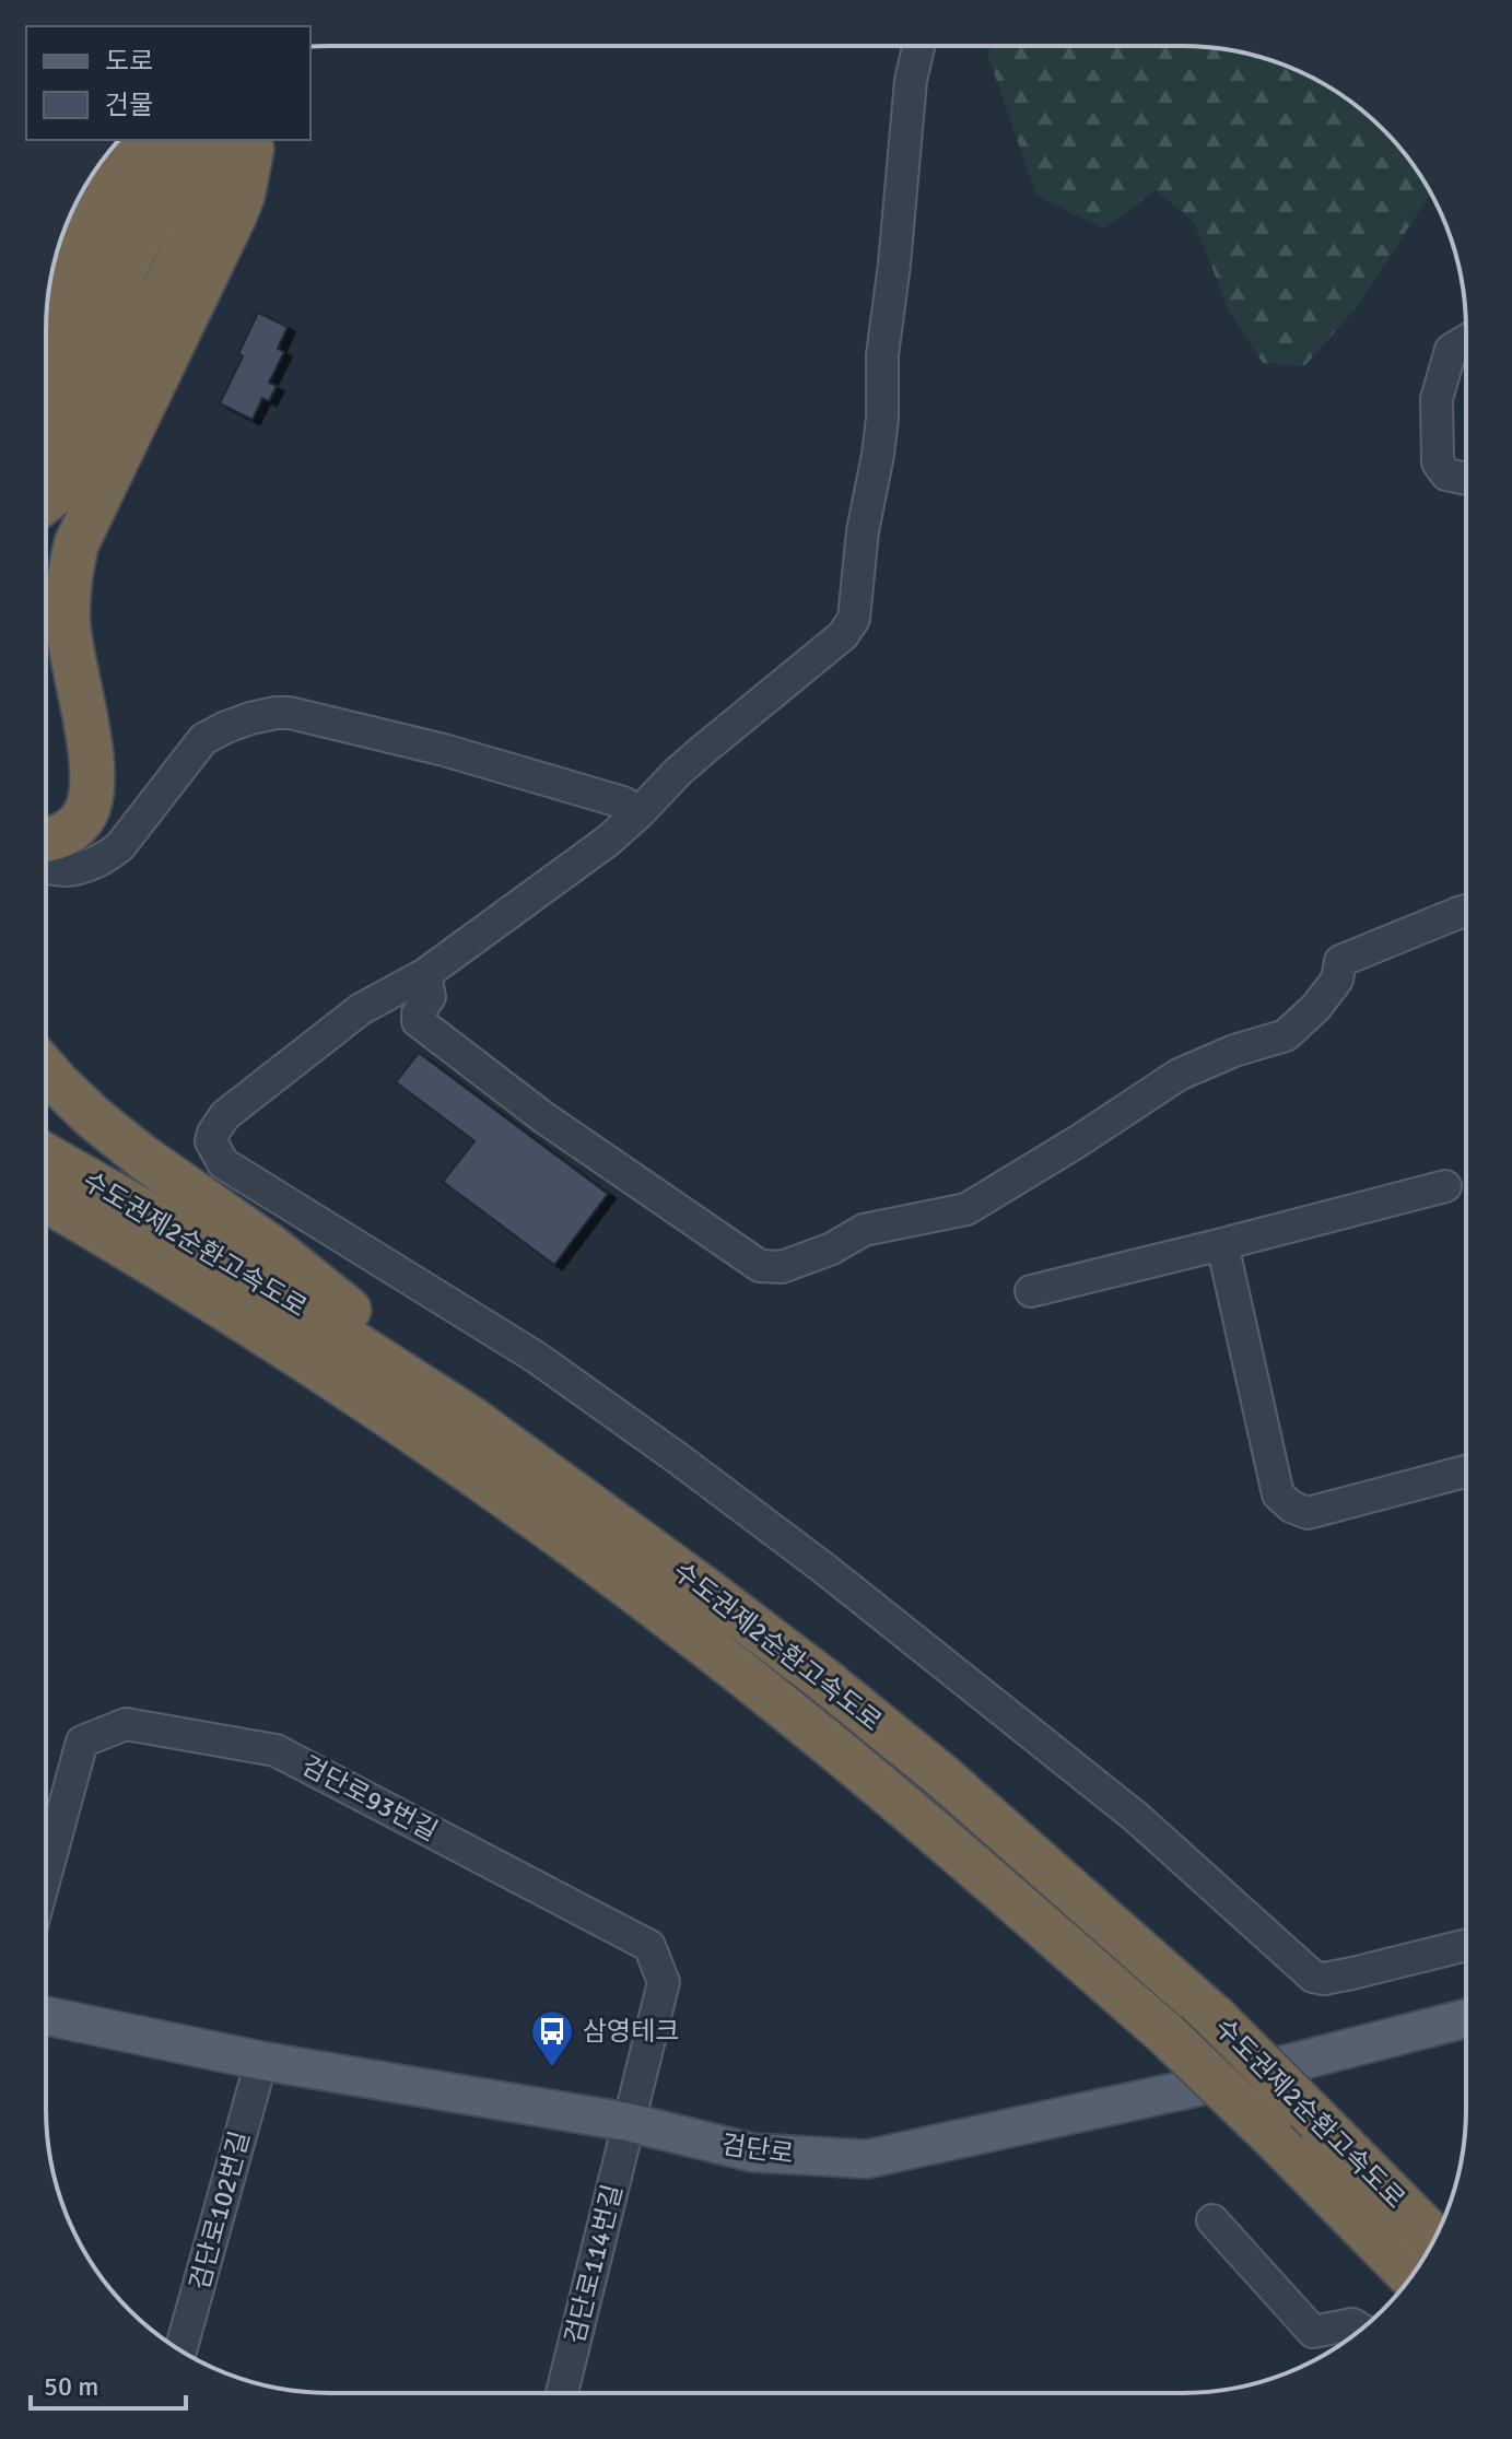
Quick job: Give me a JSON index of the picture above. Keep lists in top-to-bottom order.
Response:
{
  "streets": {
    "highway": ["수도권제2순환고속도로"],
    "main road": ["검단로"],
    "lane": ["검단로93번길", "검단로102번길", "검단로114번길"]
  },
  "crossings": [
    ["검단로93번길", "검단로"],
    ["검단로93번길", "검단로114번길"],
    ["검단로", "검단로102번길"],
    ["검단로", "검단로114번길"]
  ],
  "places": {
    "bus stop": ["삼영테크"]
  },
  "legend": ["도로", "건물"],
  "scale_bar": "50 m"
}
